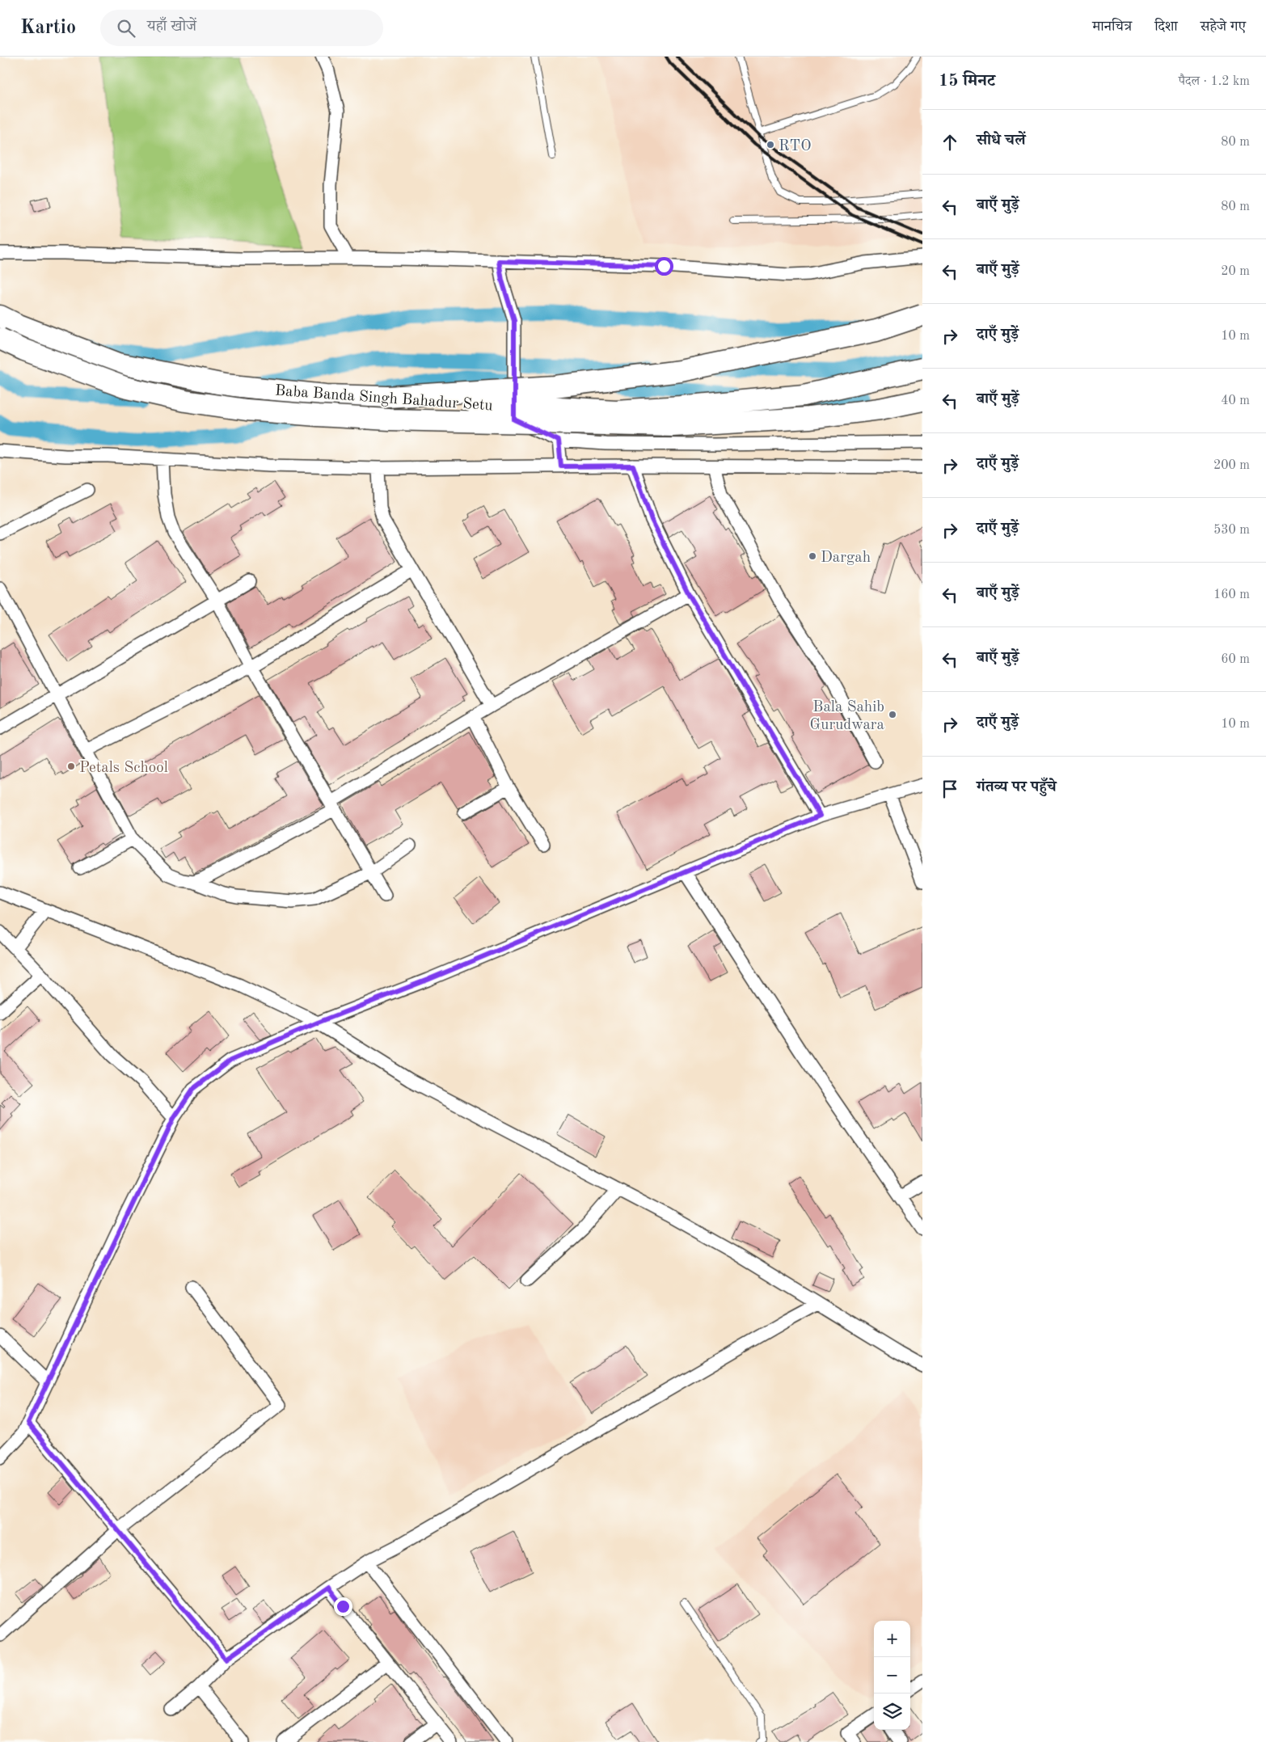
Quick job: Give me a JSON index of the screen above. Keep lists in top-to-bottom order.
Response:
{
  "streets": {
    "highway": ["Baba Banda Singh Bahadur Setu"]
  },
  "places": [
    "RTO",
    "Dargah",
    "Bala Sahib Gurudwara",
    "Petals School"
  ],
  "page": {
    "header": "Kartio",
    "search": "यहाँ खोजें",
    "nav": ["मानचित्र", "दिशा", "सहेजे गए"],
    "heading": ["15 मिनट", "पैदल · 1.2 km"],
    "list": [
      ["सीधे चलें", "80 m"],
      ["बाएँ मुड़ें", "80 m"],
      ["बाएँ मुड़ें", "20 m"],
      ["दाएँ मुड़ें", "10 m"],
      ["बाएँ मुड़ें", "40 m"],
      ["दाएँ मुड़ें", "200 m"],
      ["दाएँ मुड़ें", "530 m"],
      ["बाएँ मुड़ें", "160 m"],
      ["बाएँ मुड़ें", "60 m"],
      ["दाएँ मुड़ें", "10 m"],
      "गंतव्य पर पहुँचे"
    ],
    "map_buttons": ["+", "−"]
  }
}
